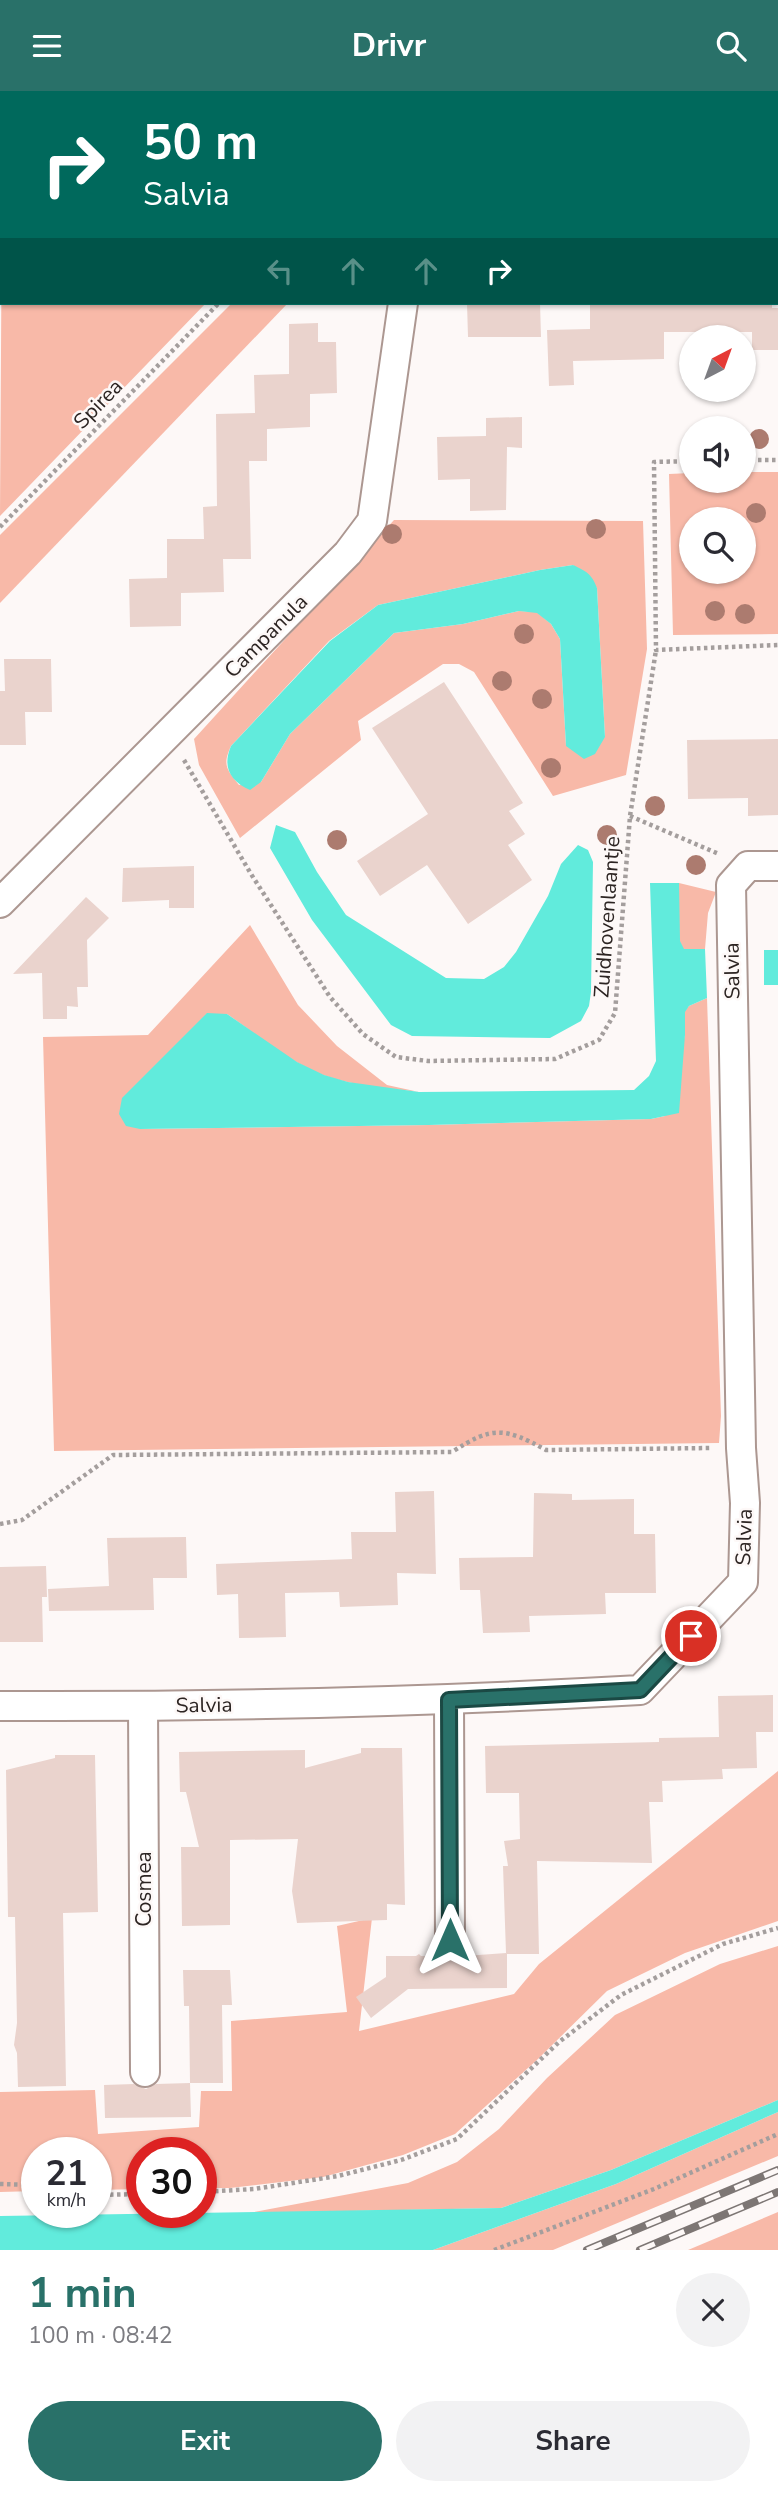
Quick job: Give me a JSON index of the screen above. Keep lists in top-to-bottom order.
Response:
{
  "streets": {
    "street": ["Campanula", "Salvia", "Cosmea"],
    "path": ["Spirea", "Zuidhovenlaantje"]
  },
  "crossings": [
    ["Campanula", "Zuidhovenlaantje"],
    ["Salvia", "Cosmea"]
  ],
  "north": "top right",
  "page": {
    "header": "Drivr",
    "turn": ["50 m", "Salvia"],
    "speed": "21 km/h",
    "limit": "30",
    "heading": ["1 min", "100 m · 08:42"],
    "buttons": ["Exit", "Share"]
  }
}
